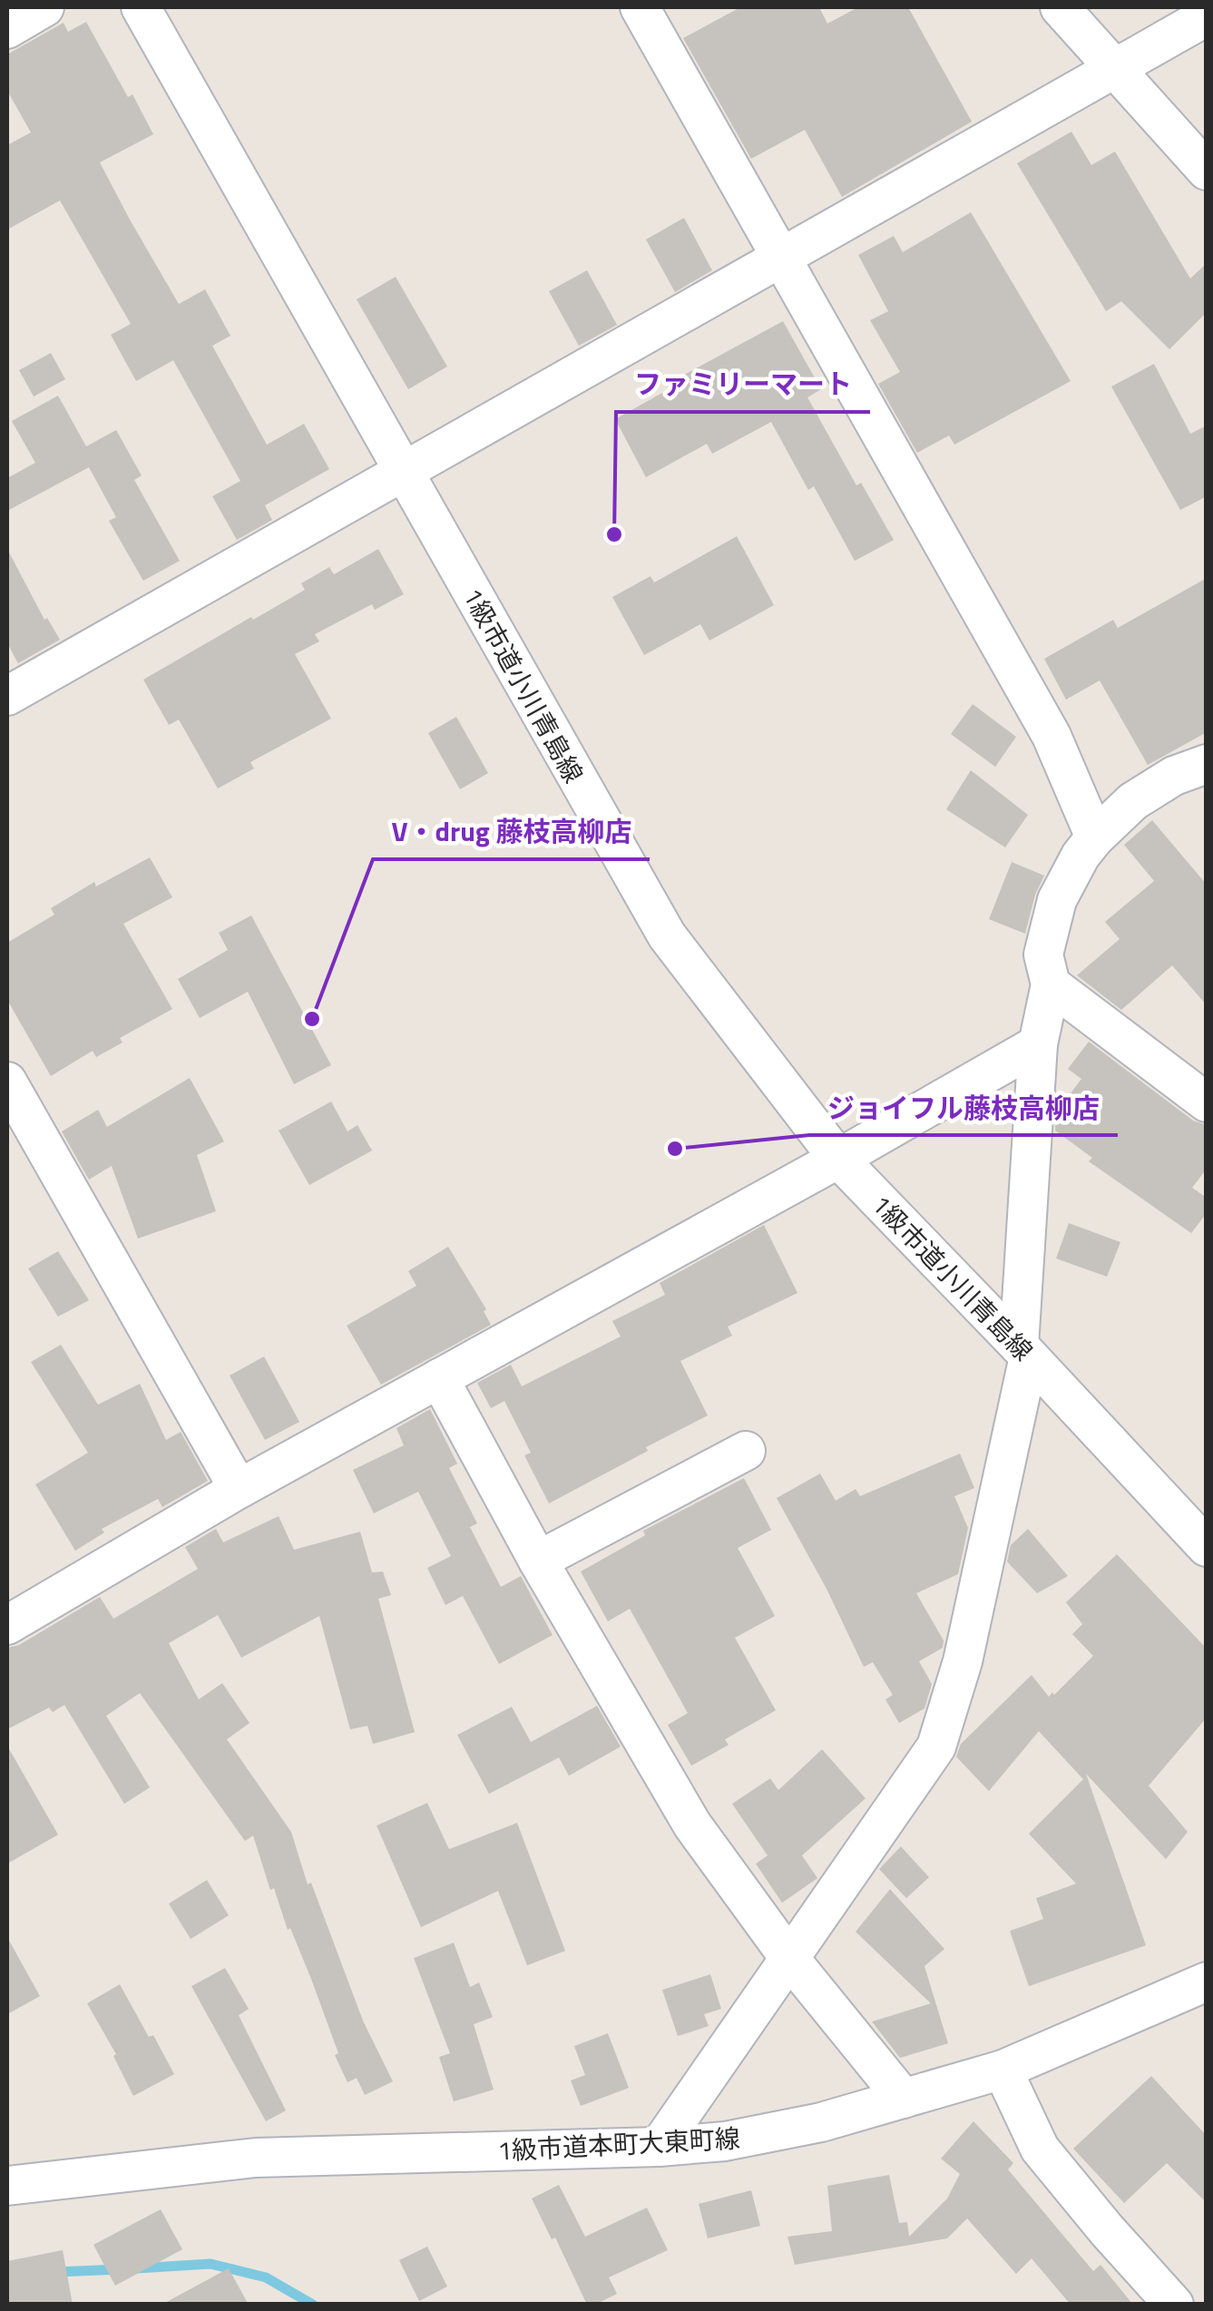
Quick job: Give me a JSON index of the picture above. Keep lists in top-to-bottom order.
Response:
{
  "streets": {
    "street": ["1級市道小川青島線", "1級市道本町大東町線"]
  },
  "places": ["ファミリーマート", "V・drug 藤枝高柳店", "ジョイフル藤枝高柳店"]
}
